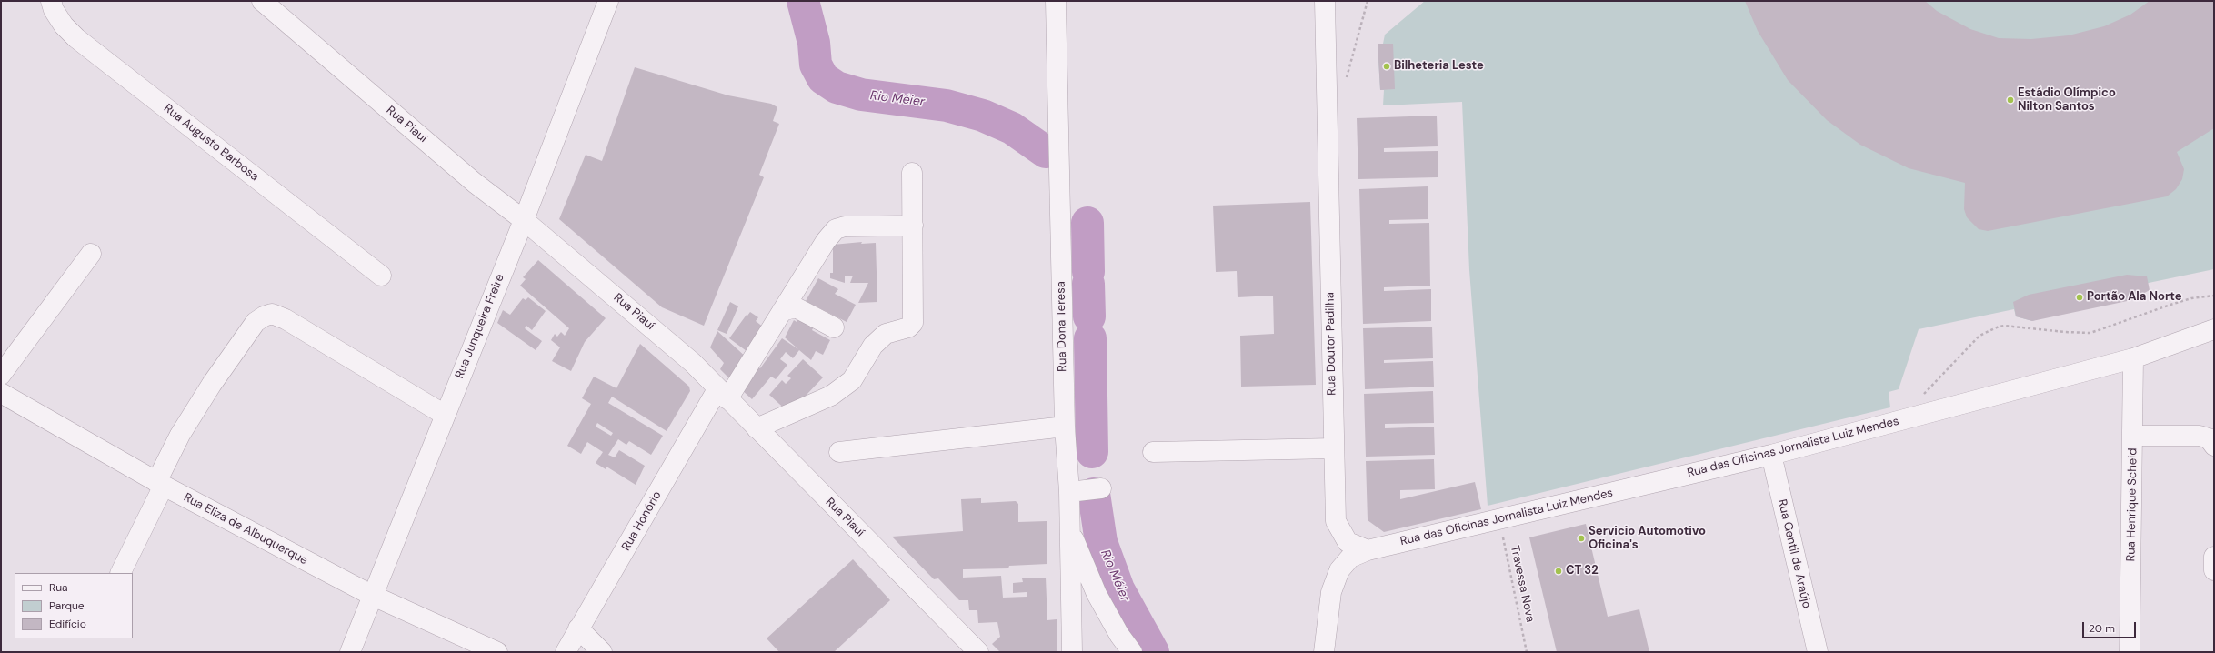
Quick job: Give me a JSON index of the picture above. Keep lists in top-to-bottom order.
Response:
{
  "streets": {
    "street": [
      "Rua Piauí",
      "Rua Augusto Barbosa",
      "Rua Junqueira Freire",
      "Rua Dona Teresa",
      "Rua Doutor Padilha",
      "Rua das Oficinas Jornalista Luiz Mendes",
      "Rua Henrique Scheid",
      "Rua Honório",
      "Rua Eliza de Albuquerque",
      "Rua Gentil de Araújo"
    ],
    "path": ["Travessa Nova"]
  },
  "crossings": [
    ["Rua Piauí", "Rua Junqueira Freire"],
    ["Rua Piauí", "Rua Honório"],
    ["Rua Junqueira Freire", "Rua Eliza de Albuquerque"],
    ["Rua Doutor Padilha", "Rua das Oficinas Jornalista Luiz Mendes"],
    ["Rua das Oficinas Jornalista Luiz Mendes", "Rua Henrique Scheid"],
    ["Rua das Oficinas Jornalista Luiz Mendes", "Rua Gentil de Araújo"],
    ["Rua das Oficinas Jornalista Luiz Mendes", "Travessa Nova"]
  ],
  "water": ["Rio Méier"],
  "places": [
    "Bilheteria Leste",
    "Estádio Olímpico Nilton Santos",
    "Portão Ala Norte",
    "Servicio Automotivo Oficina's",
    "CT 32"
  ],
  "legend": ["Rua", "Parque", "Edifício"],
  "scale_bar": "20 m"
}
